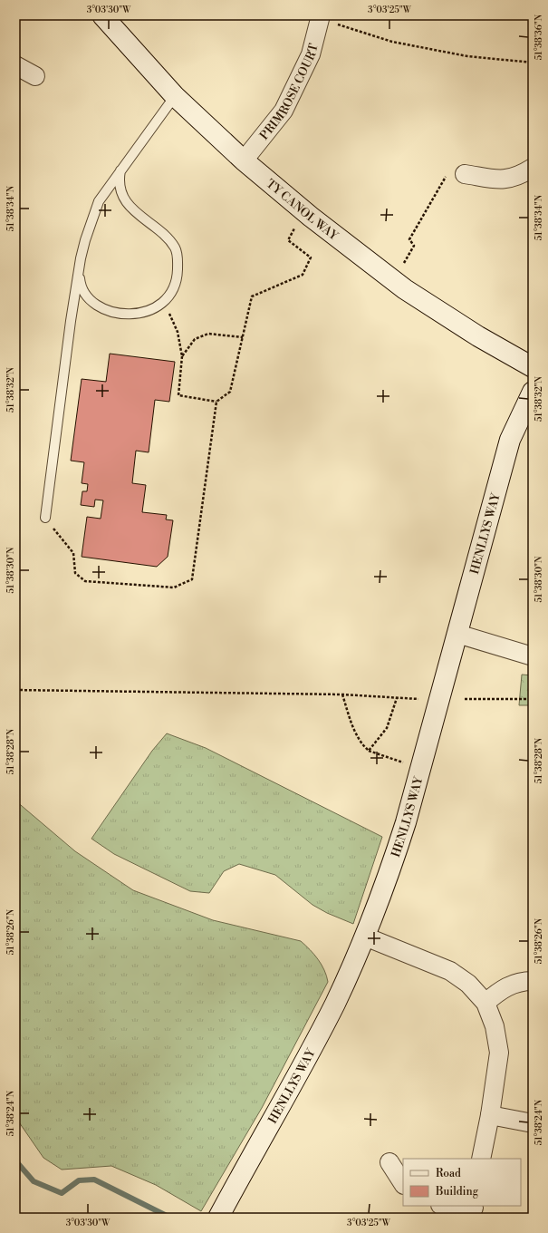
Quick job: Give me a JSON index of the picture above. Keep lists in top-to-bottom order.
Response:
{
  "streets": {
    "street": ["PRIMROSE COURT", "TY CANOL WAY", "HENLLYS WAY"]
  },
  "crossings": [
    ["PRIMROSE COURT", "TY CANOL WAY"]
  ],
  "legend": ["Road", "Building"],
  "coordinates": [
    "3°03'30\"W",
    "3°03'25\"W",
    "51°38'36\"N",
    "51°38'34\"N",
    "51°38'32\"N",
    "51°38'30\"N",
    "51°38'28\"N",
    "51°38'26\"N",
    "51°38'24\"N"
  ]
}
